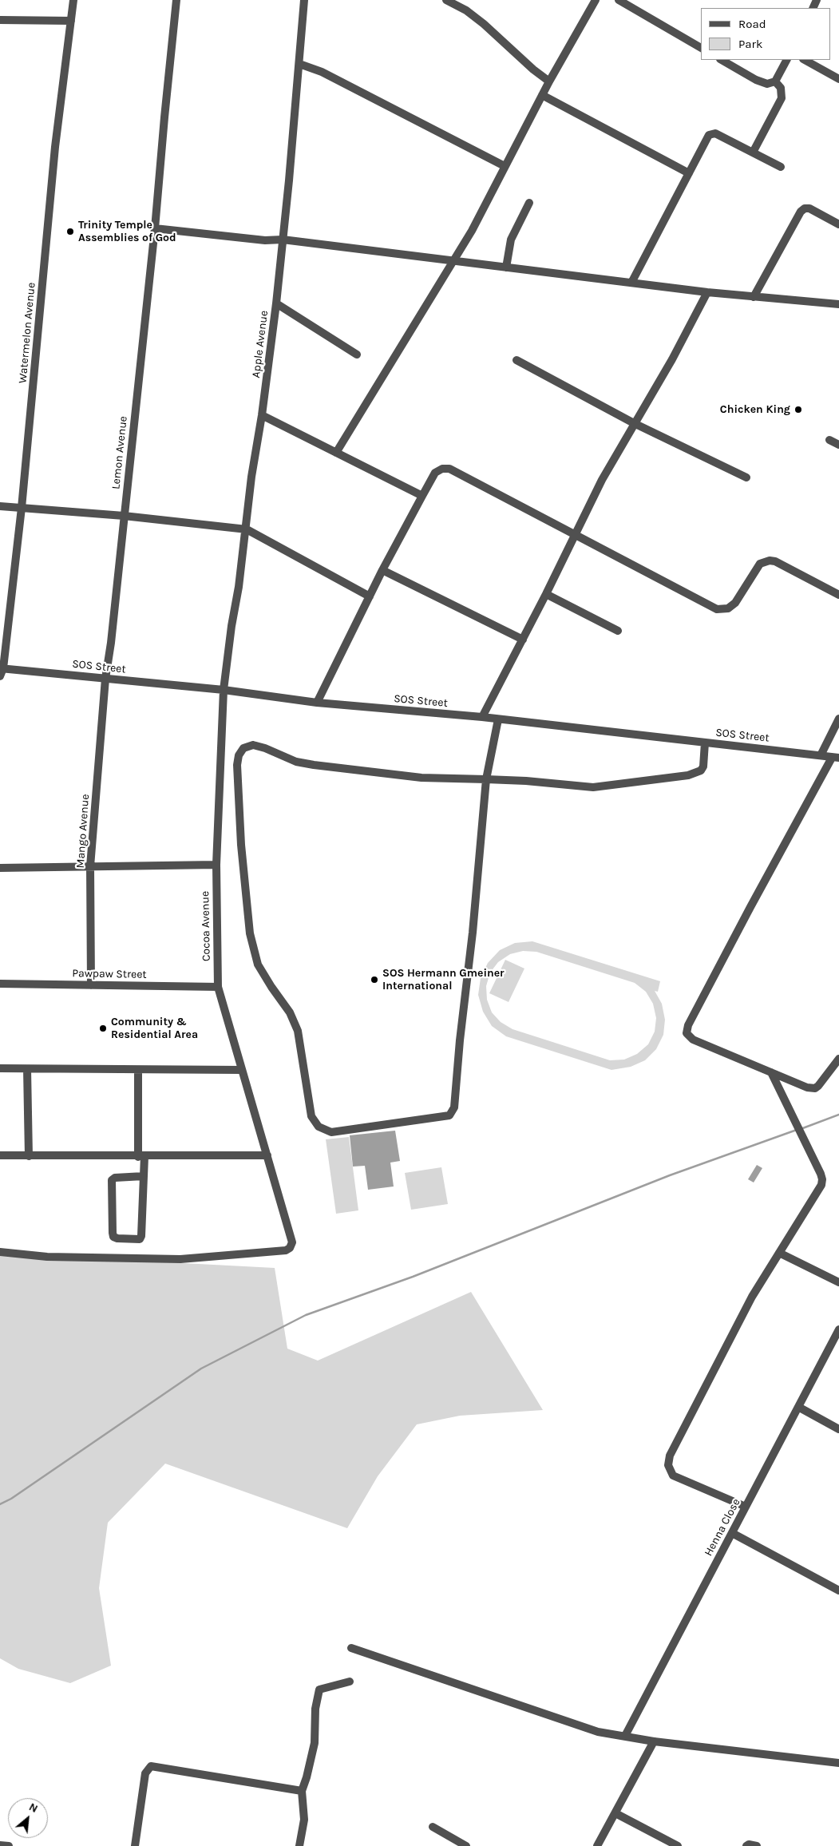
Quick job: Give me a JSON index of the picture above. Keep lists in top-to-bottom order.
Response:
{
  "streets": {
    "street": [
      "Watermelon Avenue",
      "Apple Avenue",
      "Lemon Avenue",
      "SOS Street",
      "Mango Avenue",
      "Cocoa Avenue",
      "Pawpaw Street",
      "Henna Close"
    ]
  },
  "crossings": [
    ["Watermelon Avenue", "SOS Street"],
    ["Apple Avenue", "SOS Street"],
    ["Apple Avenue", "Cocoa Avenue"],
    ["Lemon Avenue", "SOS Street"],
    ["Lemon Avenue", "Mango Avenue"],
    ["SOS Street", "Mango Avenue"],
    ["SOS Street", "Cocoa Avenue"],
    ["Mango Avenue", "Pawpaw Street"],
    ["Cocoa Avenue", "Pawpaw Street"]
  ],
  "places": [
    "Trinity Temple Assemblies of God",
    "Chicken King",
    "SOS Hermann Gmeiner International",
    "Community & Residential Area"
  ],
  "legend": ["Road", "Park"],
  "north": "top right"
}
